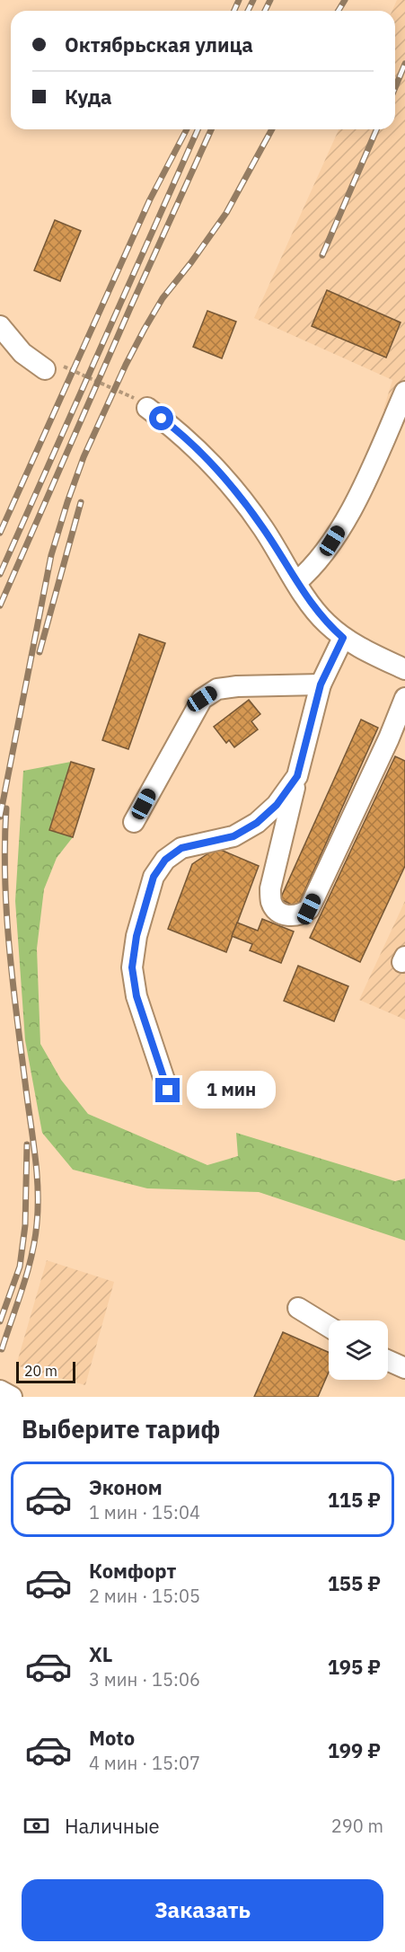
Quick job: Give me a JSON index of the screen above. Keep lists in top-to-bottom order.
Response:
{
  "scale_bar": "20 m",
  "page": {
    "banner": ["Октябрьская улица", "Куда"],
    "bubble": "1 мин",
    "scale": "20 m",
    "heading": "Выберите тариф",
    "list": [
      {
        "name": "Эконом",
        "note": "1 мин · 15:04",
        "value": "115 ₽"
      },
      {
        "name": "Комфорт",
        "note": "2 мин · 15:05",
        "value": "155 ₽"
      },
      {
        "name": "XL",
        "note": "3 мин · 15:06",
        "value": "195 ₽"
      },
      {
        "name": "Moto",
        "note": "4 мин · 15:07",
        "value": "199 ₽"
      }
    ],
    "pay": ["Наличные", "290 m"],
    "buttons": "Заказать"
  }
}
